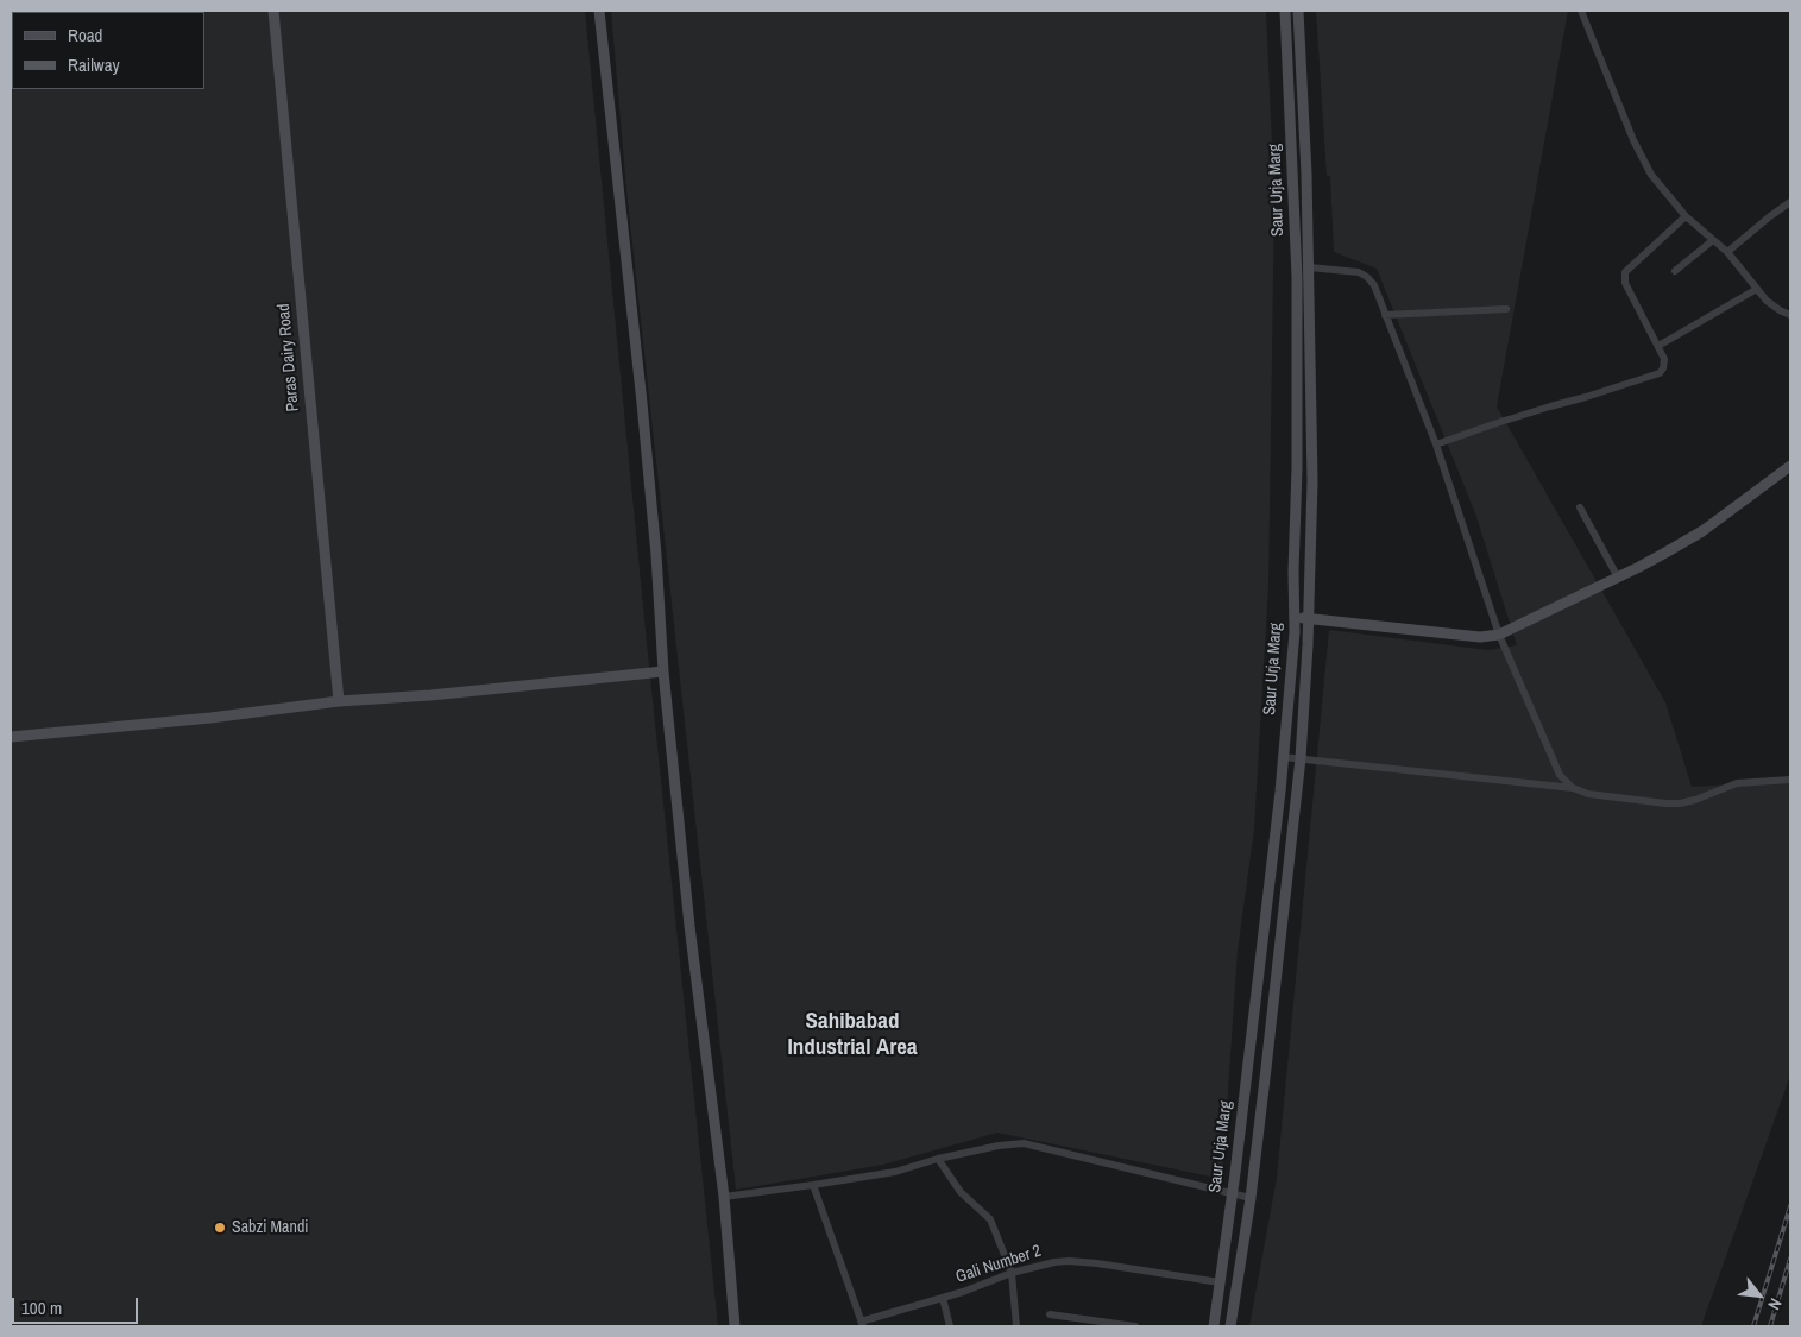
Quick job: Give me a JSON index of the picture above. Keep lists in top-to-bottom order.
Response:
{
  "streets": {
    "street": ["Saur Urja Marg", "Paras Dairy Road", "Gali Number 2"]
  },
  "crossings": [
    ["Saur Urja Marg", "Gali Number 2"]
  ],
  "districts": ["Sahibabad Industrial Area"],
  "places": ["Sabzi Mandi"],
  "legend": ["Road", "Railway"],
  "scale_bar": "100 m",
  "north": "bottom right"
}
